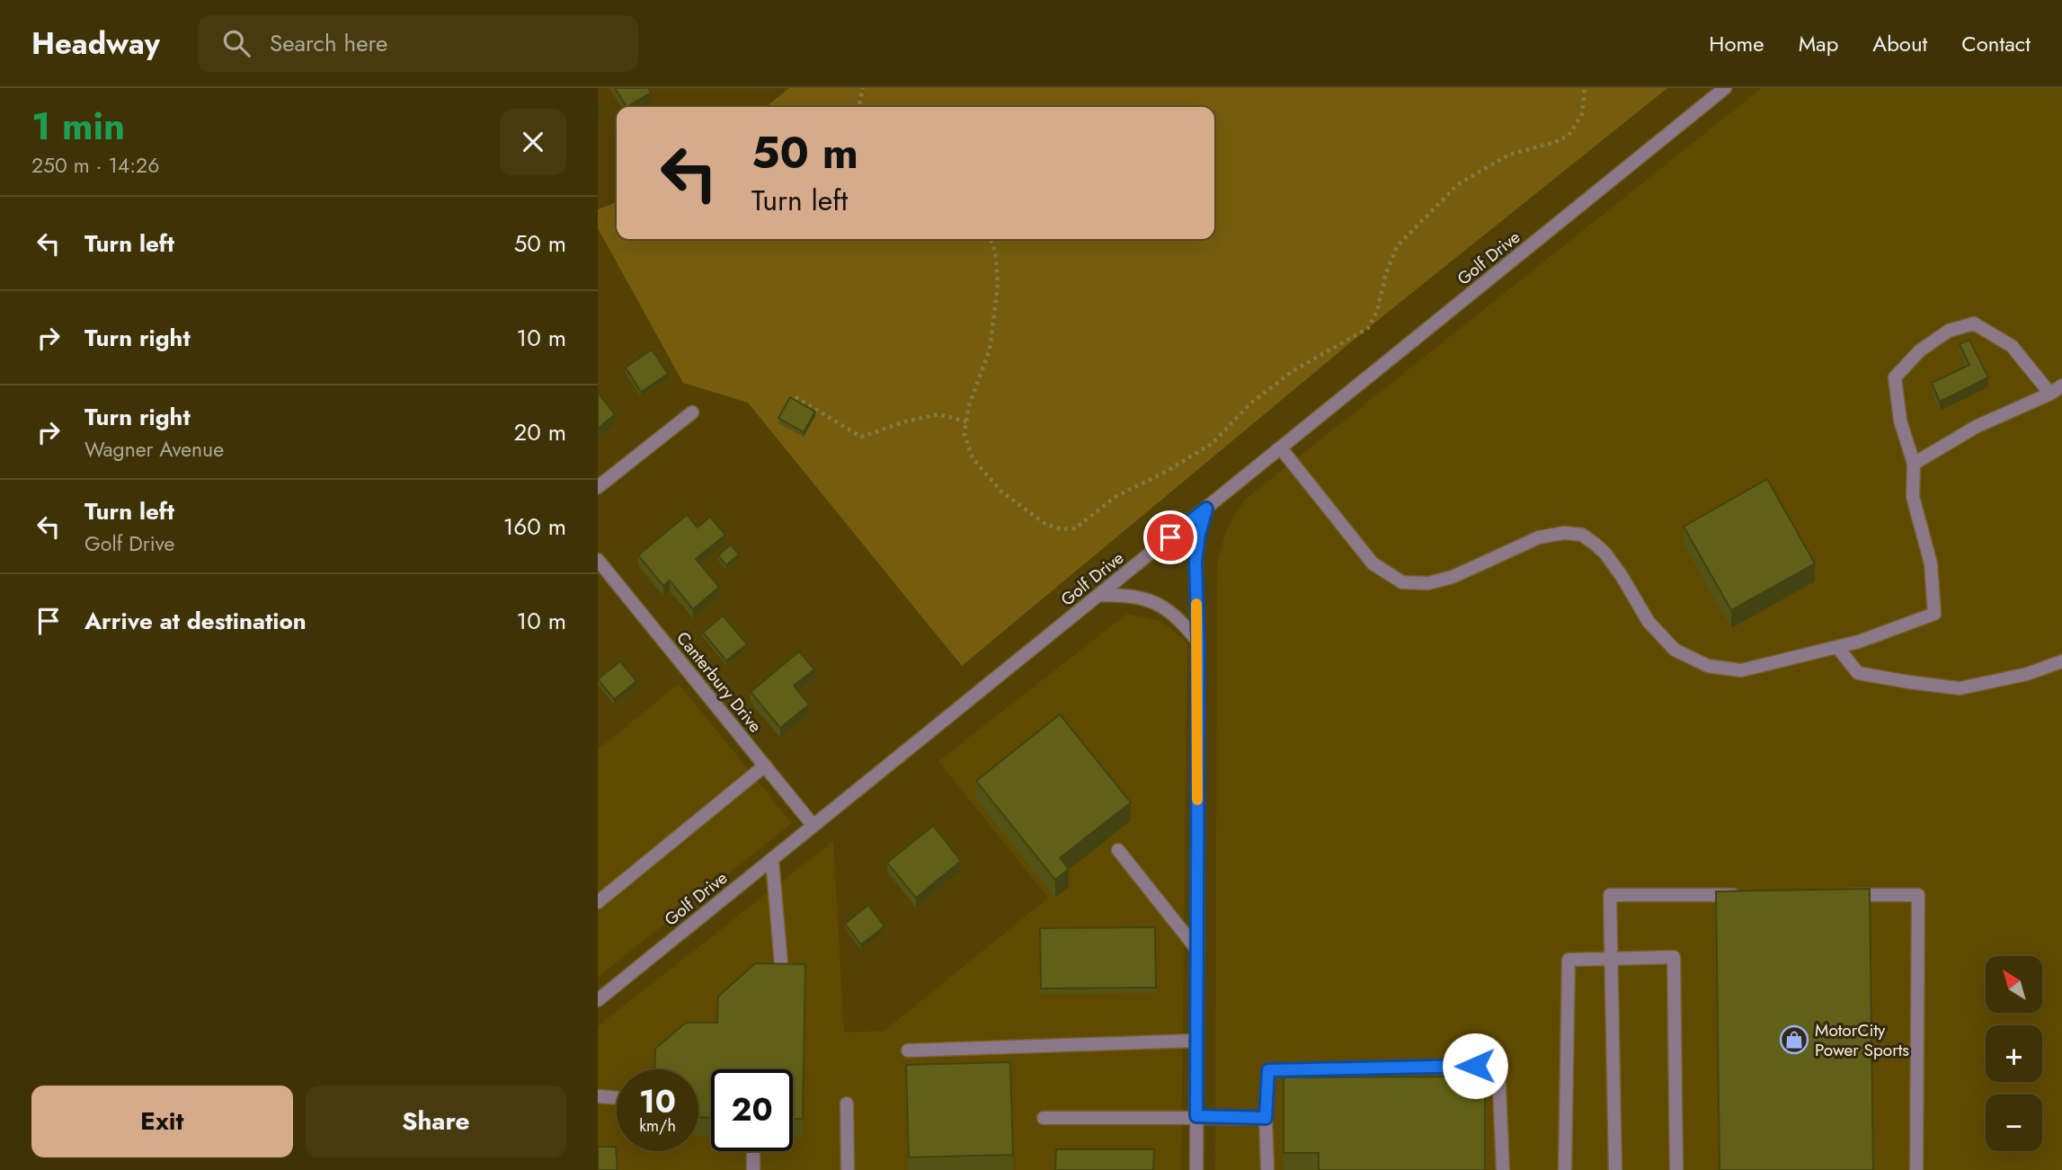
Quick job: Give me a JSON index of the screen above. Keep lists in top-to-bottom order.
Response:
{
  "streets": {
    "street": ["Golf Drive", "Canterbury Drive"]
  },
  "crossings": [
    ["Golf Drive", "Canterbury Drive"]
  ],
  "places": {
    "shop": ["MotorCity Power Sports"]
  },
  "north": "top left",
  "page": {
    "header": "Headway",
    "search": "Search here",
    "nav": [
      "Home",
      "Map",
      "About",
      "Contact"
    ],
    "heading": ["1 min", "250 m · 14:26"],
    "turn": ["50 m", "Turn left"],
    "list": [
      {
        "name": "Turn left",
        "value": "50 m"
      },
      {
        "name": "Turn right",
        "value": "10 m"
      },
      {
        "name": "Turn right",
        "note": "Wagner Avenue",
        "value": "20 m"
      },
      {
        "name": "Turn left",
        "note": "Golf Drive",
        "value": "160 m"
      },
      {
        "name": "Arrive at destination",
        "value": "10 m"
      }
    ],
    "map_buttons": ["+", "−"],
    "speed": "10 km/h",
    "limit": "20",
    "buttons": ["Exit", "Share"]
  }
}
